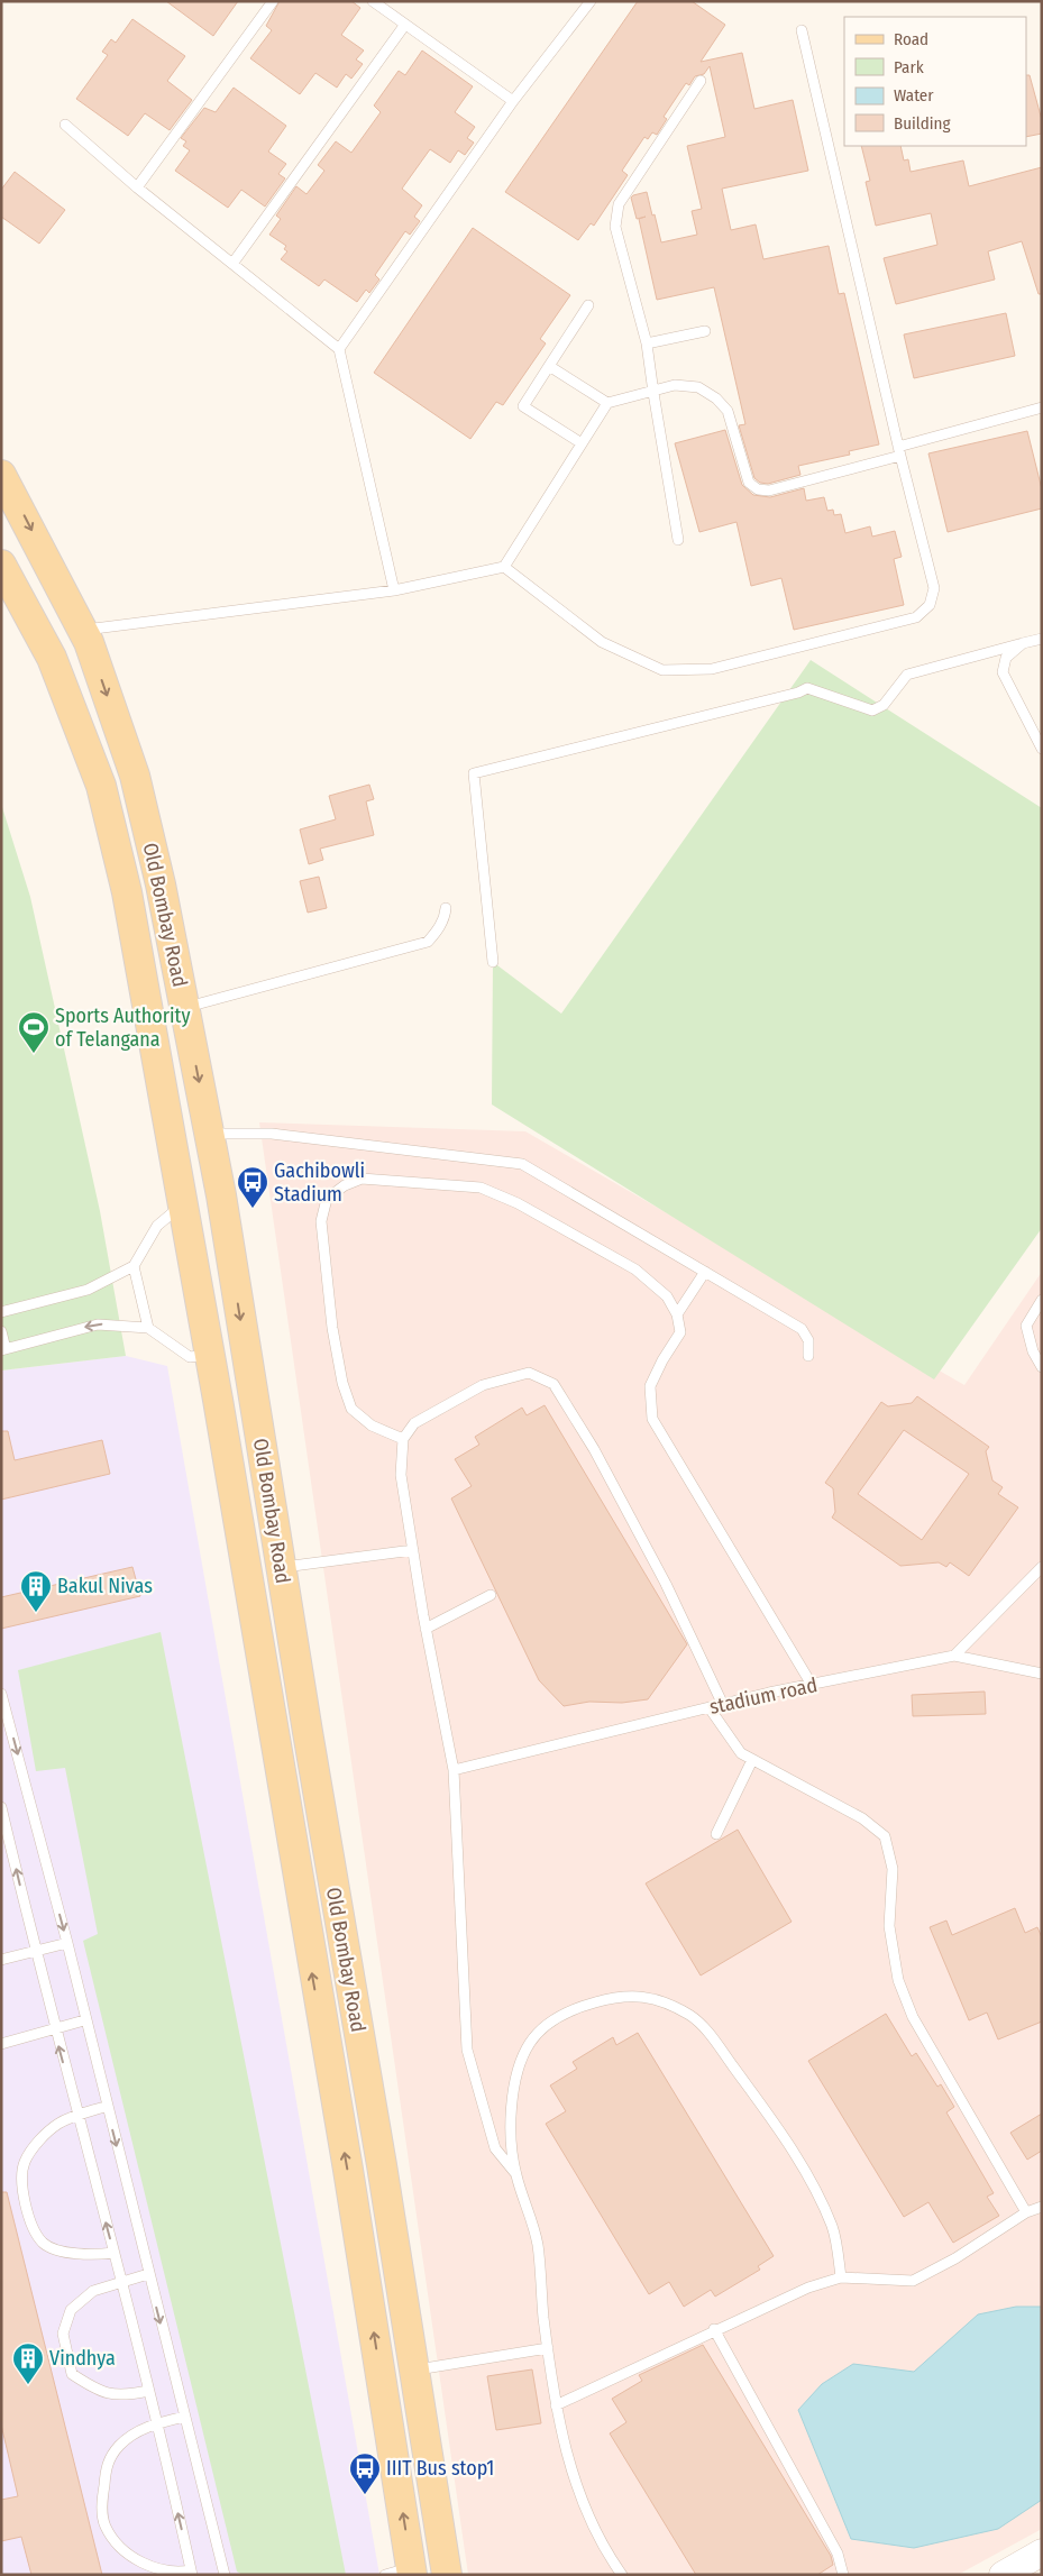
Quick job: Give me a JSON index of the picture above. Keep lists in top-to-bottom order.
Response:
{
  "streets": {
    "main road": ["Old Bombay Road"],
    "lane": ["stadium road"]
  },
  "places": {
    "sports": ["Sports Authority of Telangana"],
    "bus stop": ["Gachibowli Stadium", "IIIT Bus stop1"],
    "building": ["Bakul Nivas", "Vindhya"]
  },
  "legend": [
    "Road",
    "Park",
    "Water",
    "Building"
  ]
}
